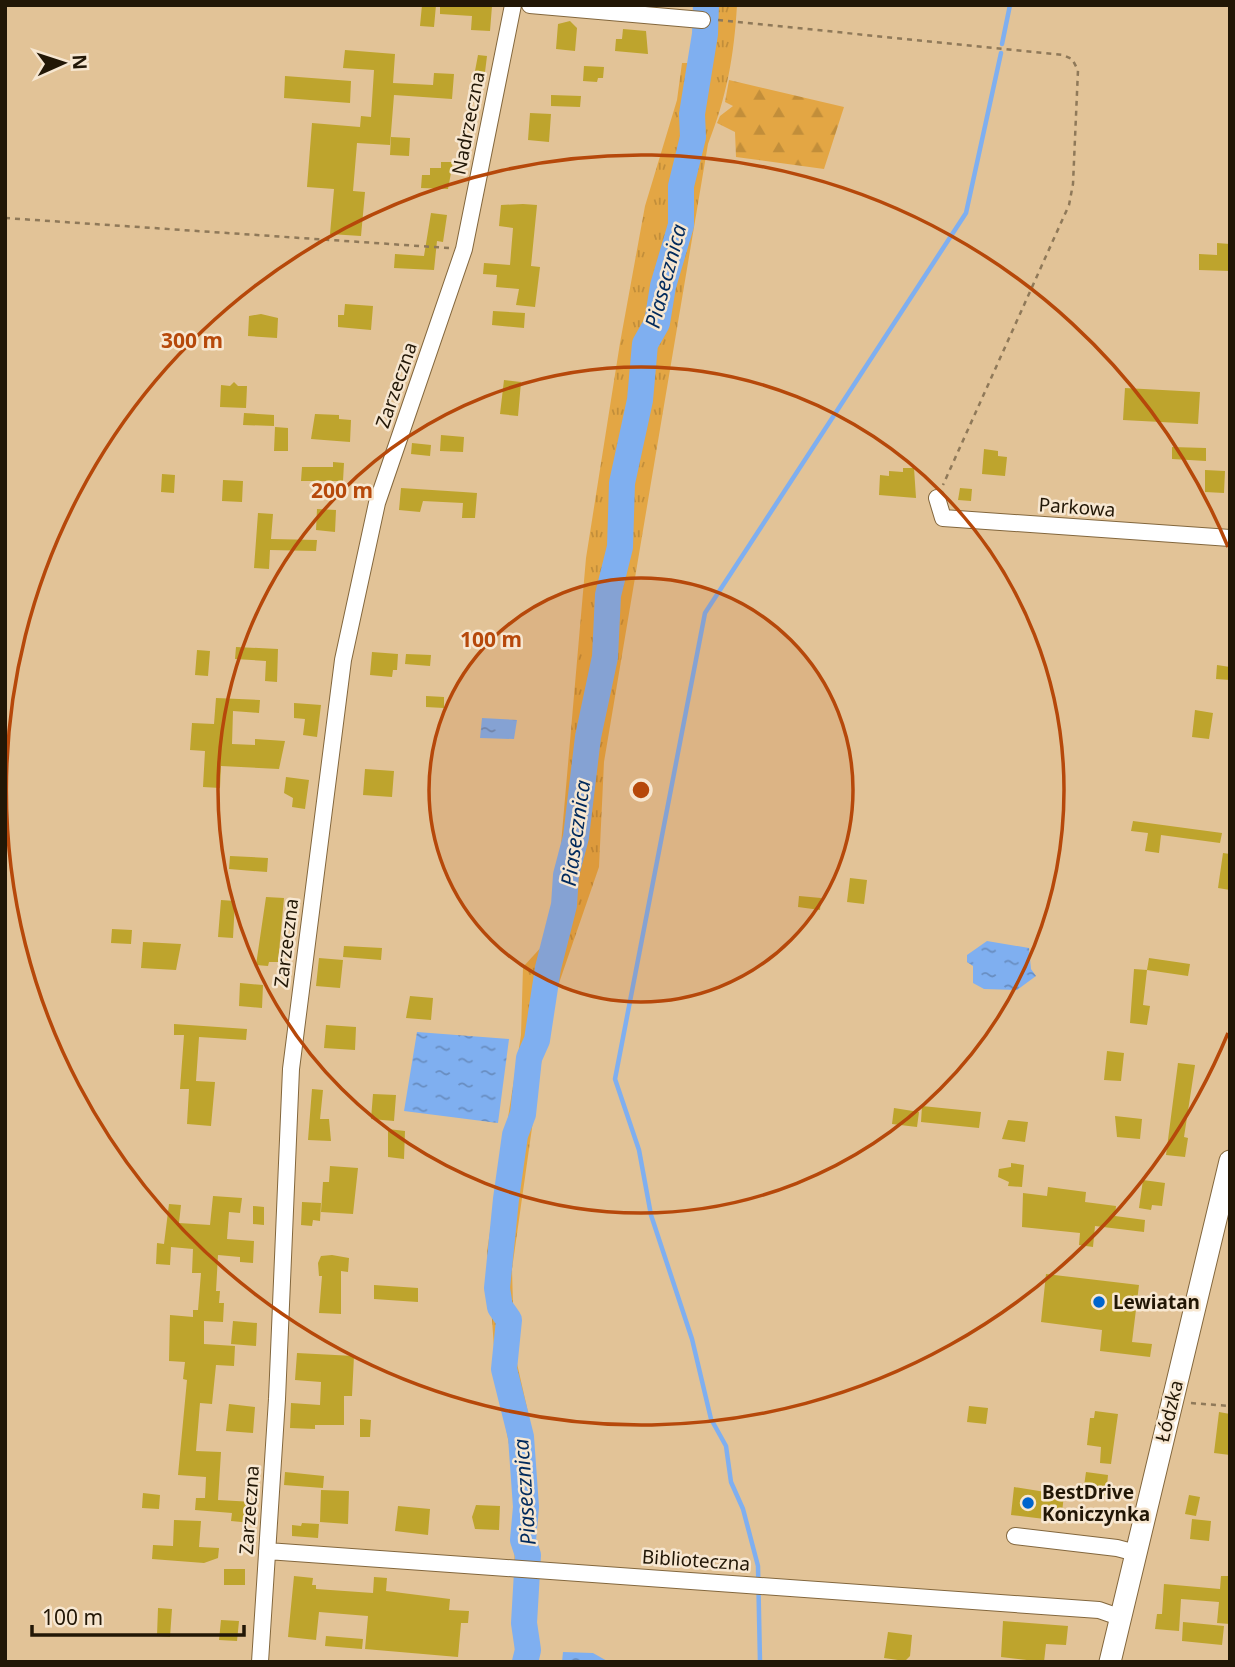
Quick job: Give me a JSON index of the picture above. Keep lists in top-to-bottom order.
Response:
{
  "streets": {
    "main road": ["Łódzka"],
    "street": [
      "Nadrzeczna",
      "Zarzeczna",
      "Parkowa",
      "Biblioteczna"
    ]
  },
  "crossings": [
    ["Nadrzeczna", "Zarzeczna"],
    ["Zarzeczna", "Biblioteczna"],
    ["Łódzka", "Biblioteczna"]
  ],
  "water": ["Piasecznica"],
  "places": ["Lewiatan", "BestDrive Koniczynka"],
  "scale_bar": "100 m",
  "north": "right",
  "rings": ["300 m", "200 m", "100 m"]
}
